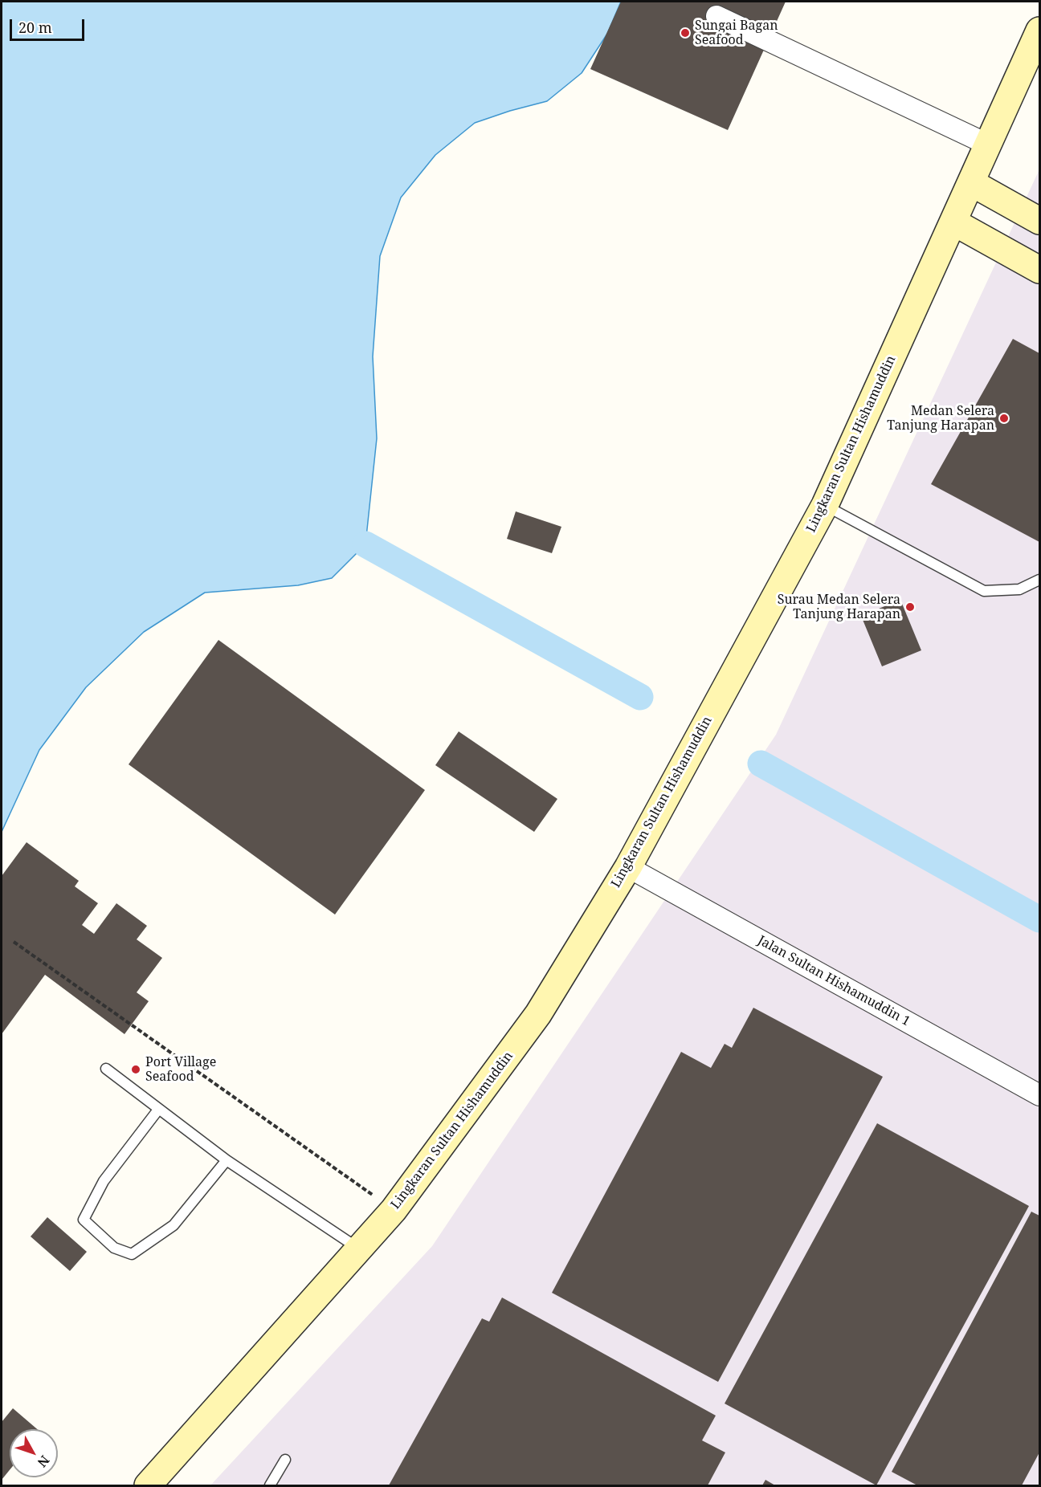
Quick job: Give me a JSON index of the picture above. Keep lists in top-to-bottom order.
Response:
{
  "streets": {
    "street": ["Lingkaran Sultan Hishamuddin", "Jalan Sultan Hishamuddin 1"]
  },
  "crossings": [
    ["Lingkaran Sultan Hishamuddin", "Jalan Sultan Hishamuddin 1"]
  ],
  "places": [
    "Sungai Bagan Seafood",
    "Medan Selera Tanjung Harapan",
    "Surau Medan Selera Tanjung Harapan",
    "Port Village Seafood"
  ],
  "scale_bar": "20 m",
  "north": "bottom right"
}
